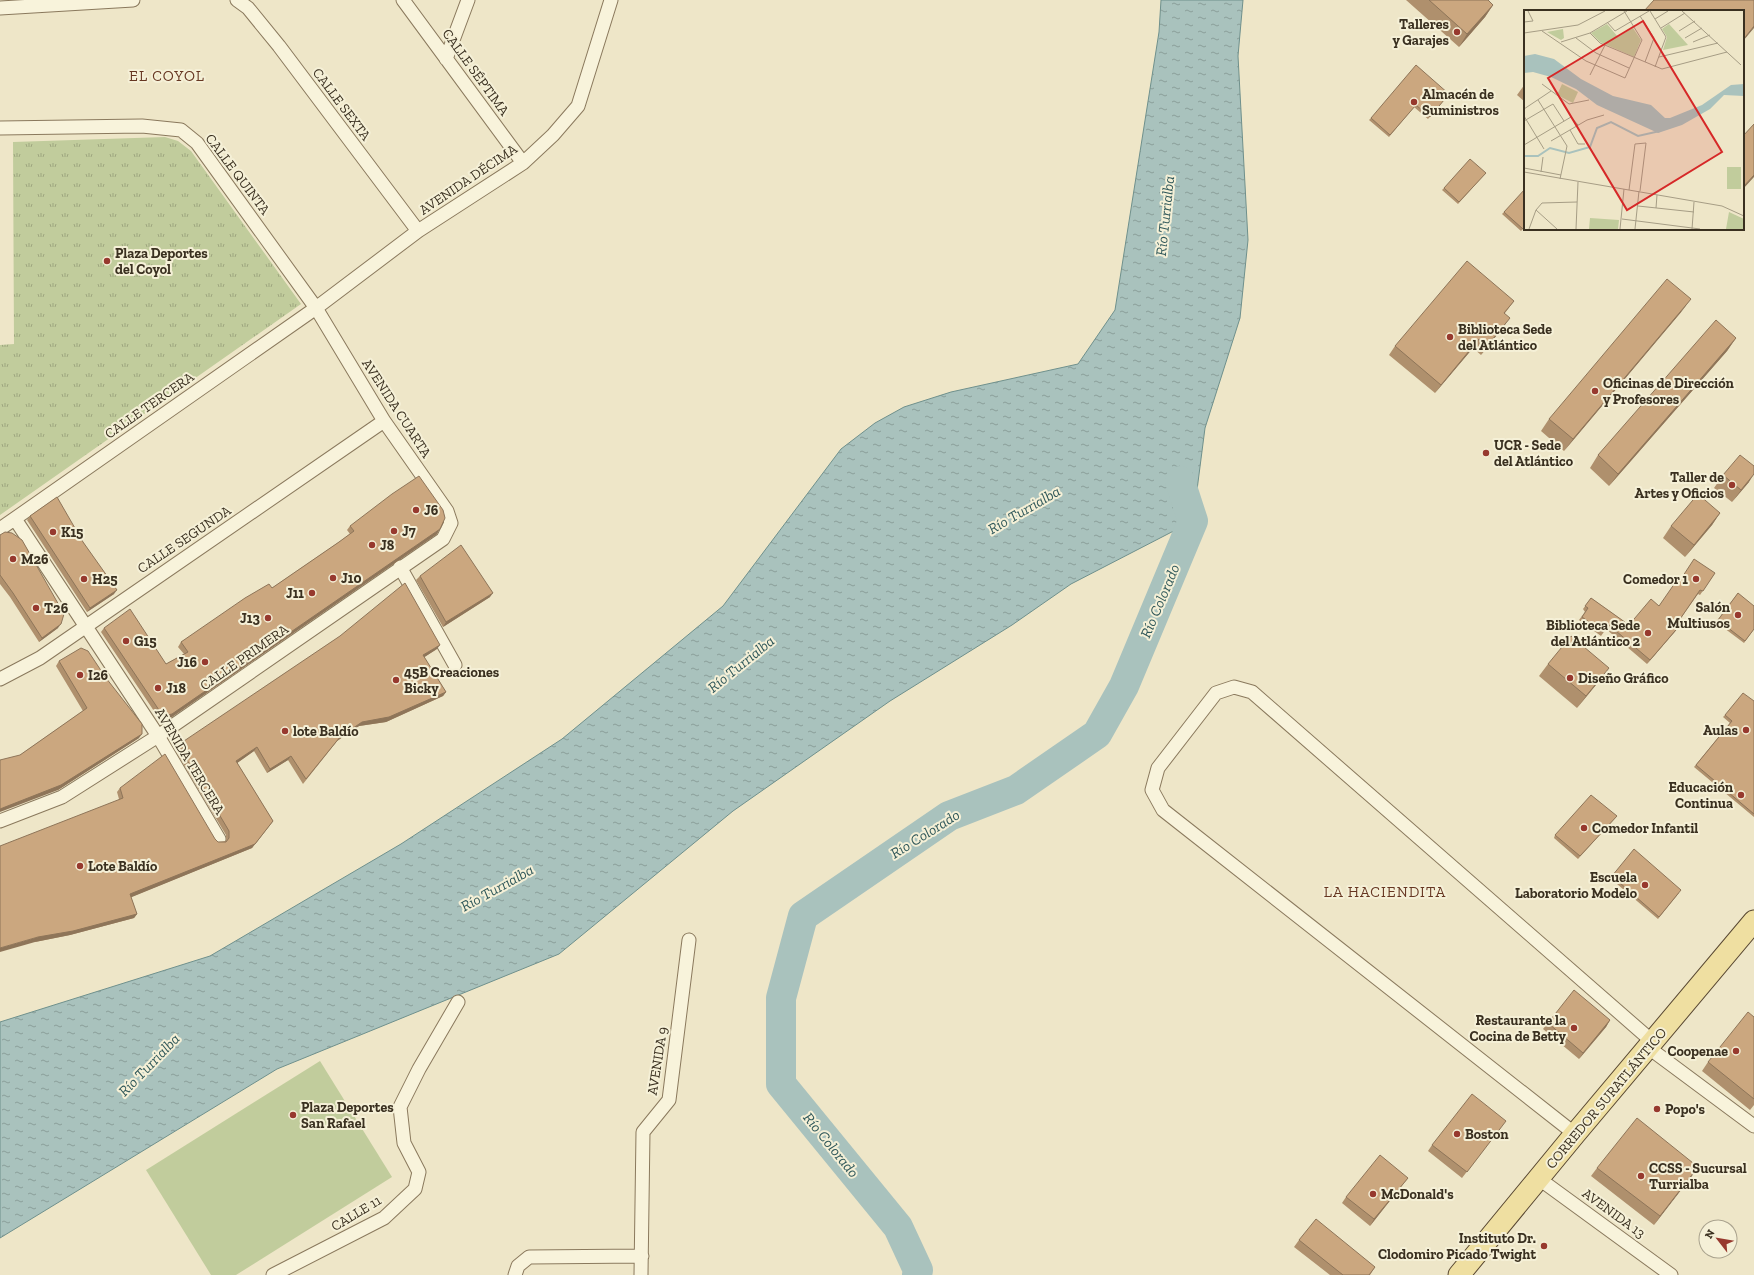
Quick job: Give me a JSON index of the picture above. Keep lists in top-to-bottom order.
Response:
{
  "streets": {
    "main road": ["CORREDOR SURATLÁNTICO"],
    "street": [
      "CALLE SÉPTIMA",
      "CALLE SEXTA",
      "CALLE QUINTA",
      "AVENIDA DÉCIMA",
      "CALLE TERCERA",
      "AVENIDA CUARTA",
      "CALLE SEGUNDA",
      "CALLE PRIMERA",
      "AVENIDA TERCERA",
      "AVENIDA 9",
      "CALLE 11",
      "AVENIDA 13"
    ]
  },
  "crossings": [
    ["CALLE SÉPTIMA", "AVENIDA DÉCIMA"],
    ["CALLE SEXTA", "AVENIDA DÉCIMA"],
    ["CALLE QUINTA", "AVENIDA DÉCIMA"],
    ["CALLE QUINTA", "CALLE TERCERA"],
    ["CALLE QUINTA", "AVENIDA CUARTA"],
    ["AVENIDA DÉCIMA", "CALLE TERCERA"],
    ["AVENIDA DÉCIMA", "AVENIDA CUARTA"],
    ["CALLE TERCERA", "AVENIDA CUARTA"],
    ["CALLE TERCERA", "AVENIDA TERCERA"],
    ["AVENIDA CUARTA", "CALLE SEGUNDA"],
    ["AVENIDA CUARTA", "CALLE PRIMERA"],
    ["CALLE SEGUNDA", "AVENIDA TERCERA"],
    ["CALLE PRIMERA", "AVENIDA TERCERA"],
    ["CORREDOR SURATLÁNTICO", "AVENIDA 13"]
  ],
  "districts": ["EL COYOL", "LA HACIENDITA"],
  "water": ["Río Turrialba", "Río Colorado"],
  "places": [
    "Talleres y Garajes",
    "Almacén de Suministros",
    "Plaza Deportes del Coyol",
    "Biblioteca Sede del Atlántico",
    "Oficinas de Dirección y Profesores",
    "UCR - Sede del Atlántico",
    "Taller de Artes y Oficios",
    "J6",
    "J7",
    "K15",
    "J8",
    "M26",
    "J10",
    "H25",
    "Comedor 1",
    "J11",
    "T26",
    "Salón Multiusos",
    "J13",
    "Biblioteca Sede del Atlántico 2",
    "G15",
    "J16",
    "I26",
    "Diseño Gráfico",
    "45B Creaciones Bicky",
    "J18",
    "Aulas",
    "lote Baldío",
    "Educación Continua",
    "Comedor Infantil",
    "Lote Baldío",
    "Escuela Laboratorio Modelo",
    "Restaurante la Cocina de Betty",
    "Coopenae",
    "Popo's",
    "Plaza Deportes San Rafael",
    "Boston",
    "CCSS - Sucursal Turrialba",
    "McDonald's",
    "Instituto Dr. Clodomiro Picado Twight"
  ],
  "north": "top left"
}
